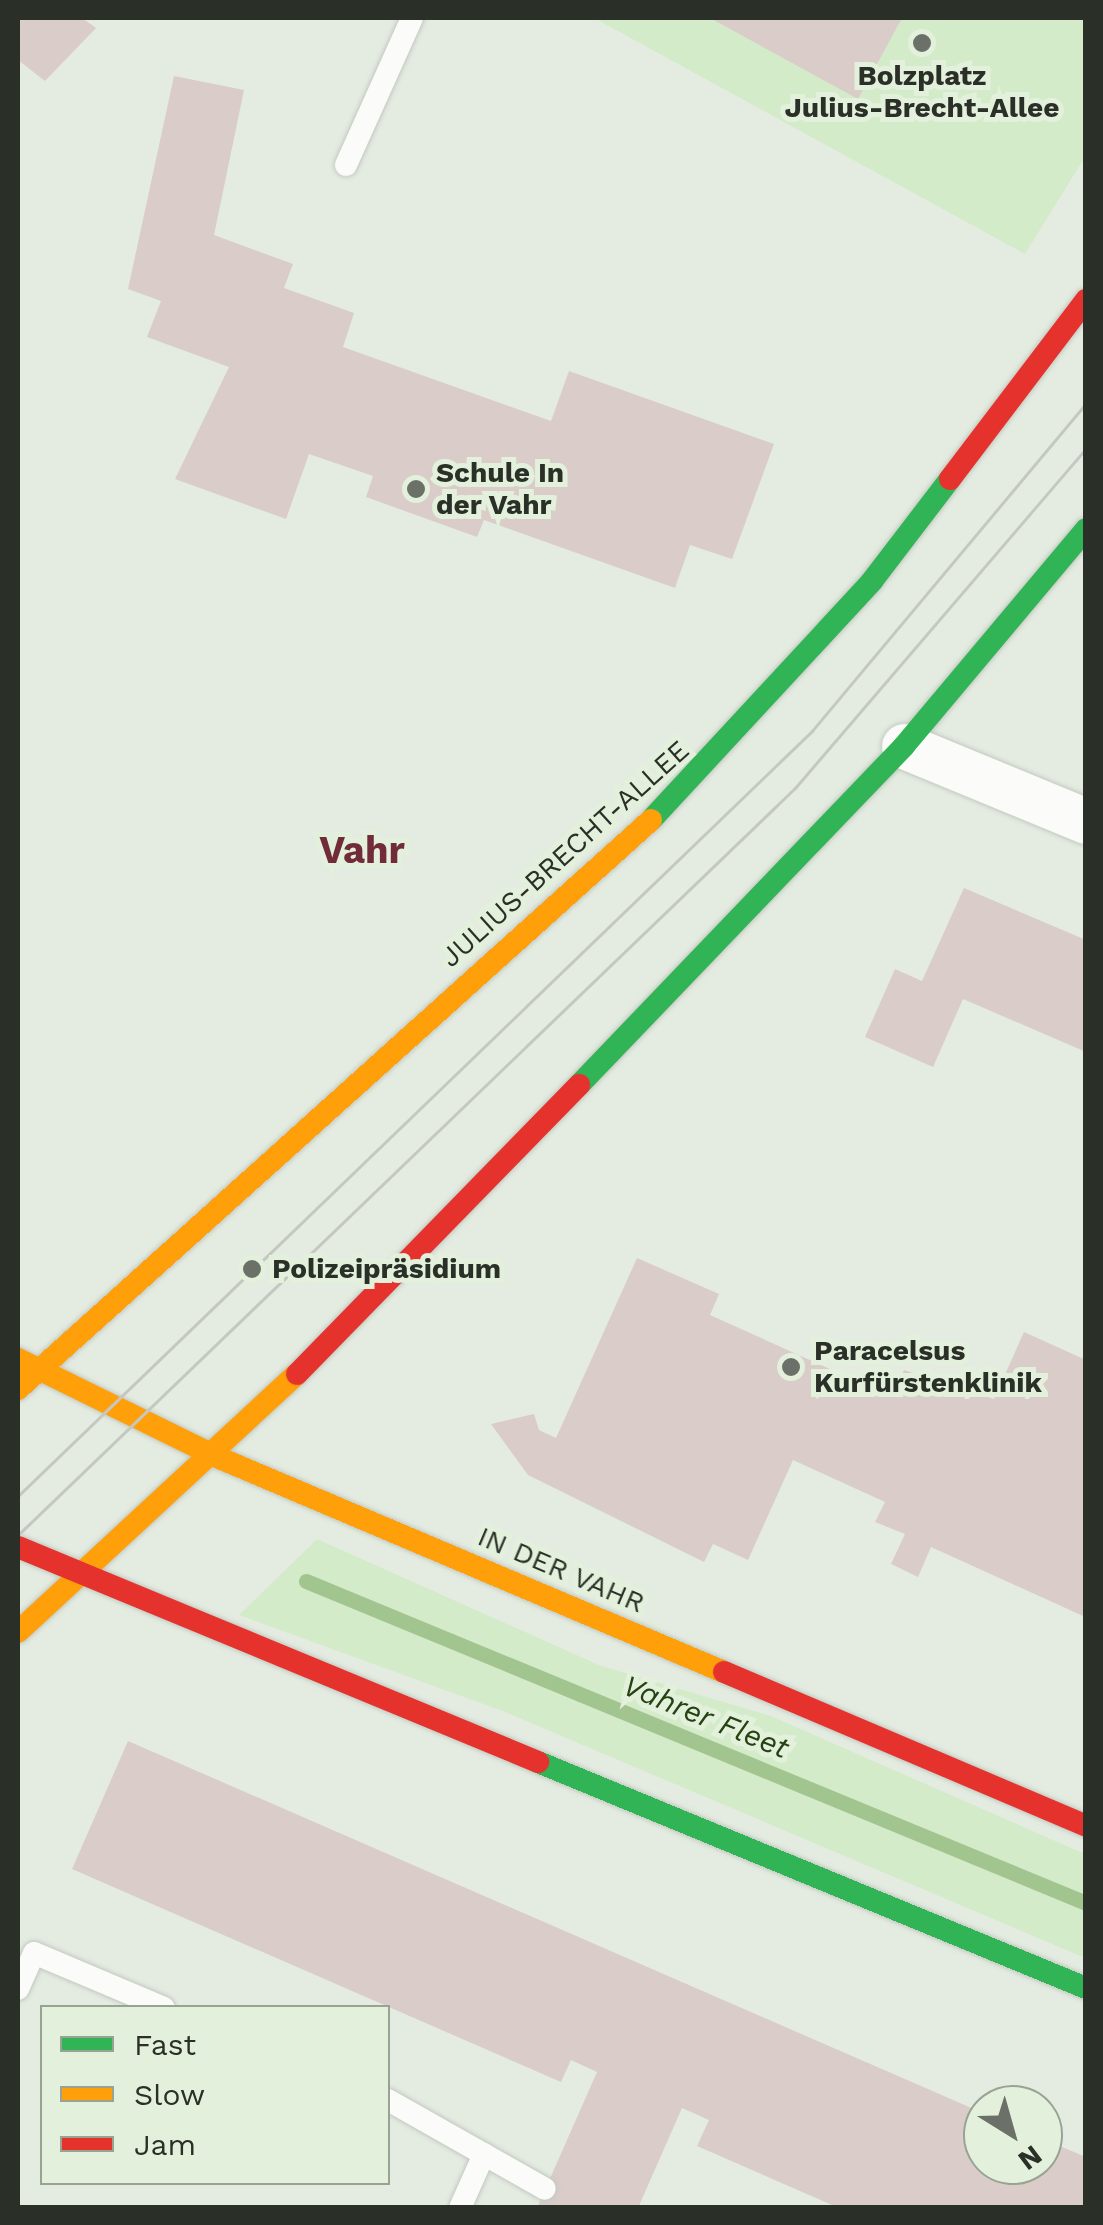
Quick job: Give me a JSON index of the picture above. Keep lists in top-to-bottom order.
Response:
{
  "streets": {
    "main road": ["JULIUS-BRECHT-ALLEE", "IN DER VAHR"]
  },
  "crossings": [
    ["JULIUS-BRECHT-ALLEE", "IN DER VAHR"]
  ],
  "districts": ["Vahr"],
  "water": ["Vahrer Fleet"],
  "places": [
    "Bolzplatz Julius-Brecht-Allee",
    "Schule In der Vahr",
    "Polizeipräsidium",
    "Paracelsus Kurfürstenklinik"
  ],
  "legend": ["Fast", "Slow", "Jam"],
  "north": "bottom right"
}
